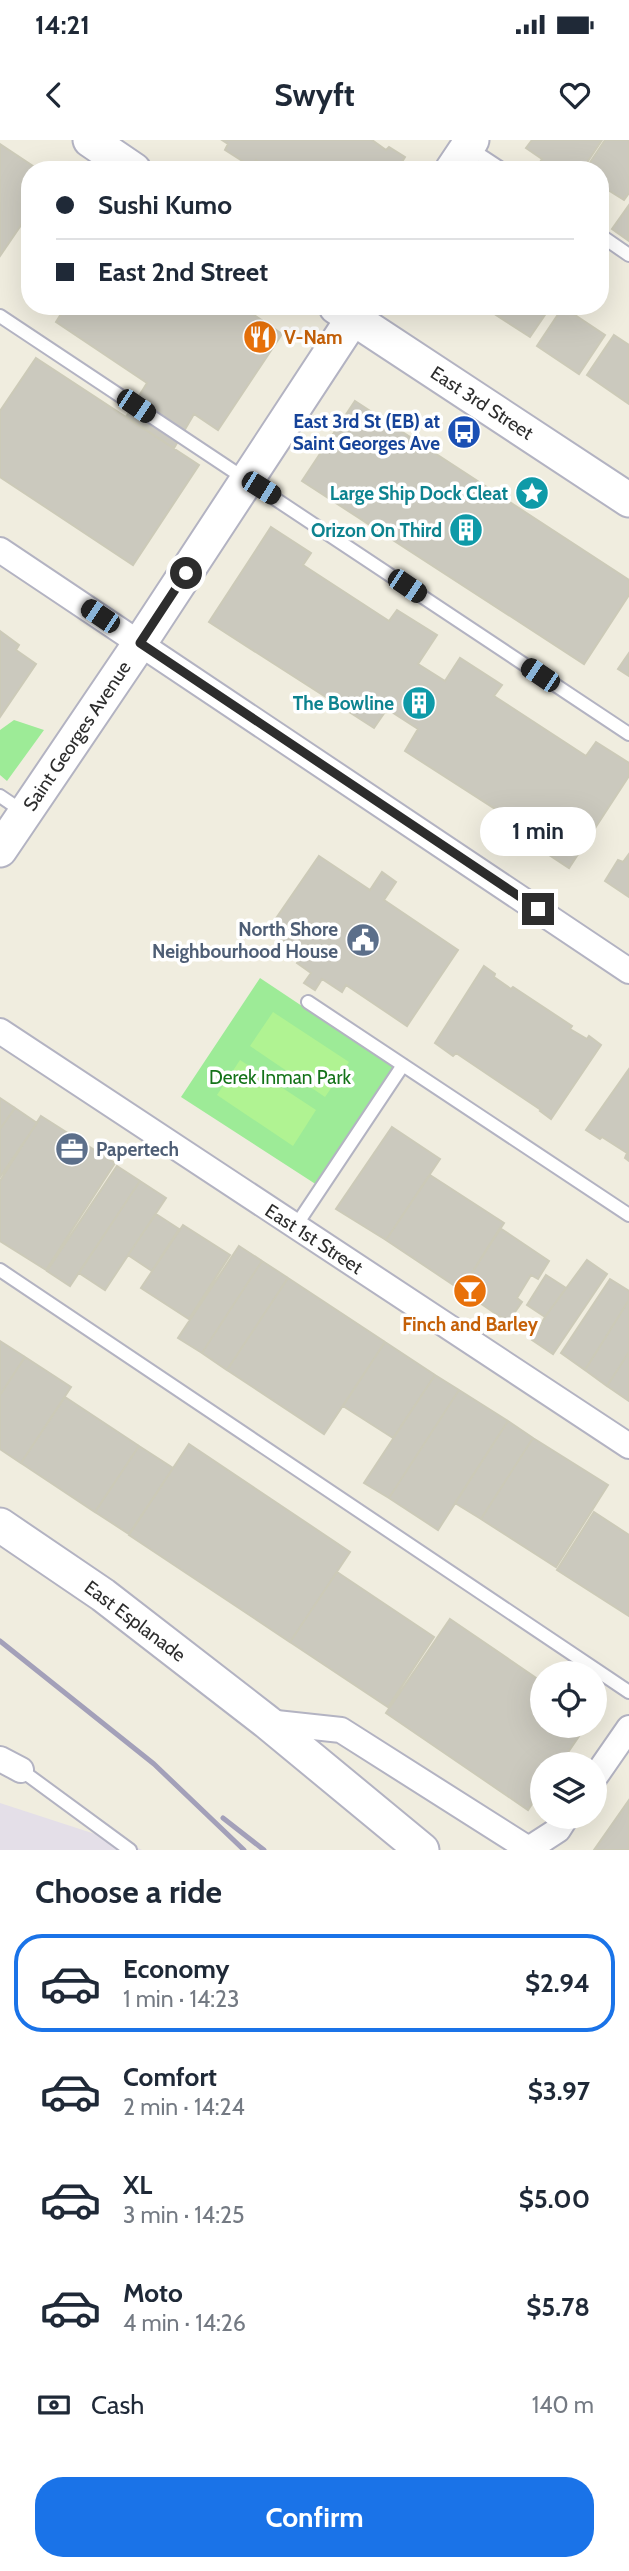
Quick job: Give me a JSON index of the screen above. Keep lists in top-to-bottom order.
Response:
{
  "streets": {
    "street": [
      "East 3rd Street",
      "Saint Georges Avenue",
      "East 1st Street",
      "East Esplanade"
    ]
  },
  "parks": ["Derek Inman Park"],
  "places": {
    "restaurant": ["V-Nam"],
    "bus stop": ["East 3rd St (EB) at Saint Georges Ave"],
    "place": ["Large Ship Dock Cleat"],
    "building": ["Orizon On Third", "The Bowline"],
    "public building": ["North Shore Neighbourhood House"],
    "office": ["Papertech"],
    "bar": ["Finch and Barley"]
  },
  "page": {
    "status": "14:21",
    "header": "Swyft",
    "banner": ["Sushi Kumo", "East 2nd Street"],
    "bubble": "1 min",
    "heading": "Choose a ride",
    "list": [
      {
        "name": "Economy",
        "note": "1 min · 14:23",
        "value": "$2.94"
      },
      {
        "name": "Comfort",
        "note": "2 min · 14:24",
        "value": "$3.97"
      },
      {
        "name": "XL",
        "note": "3 min · 14:25",
        "value": "$5.00"
      },
      {
        "name": "Moto",
        "note": "4 min · 14:26",
        "value": "$5.78"
      }
    ],
    "pay": ["Cash", "140 m"],
    "buttons": "Confirm"
  }
}
